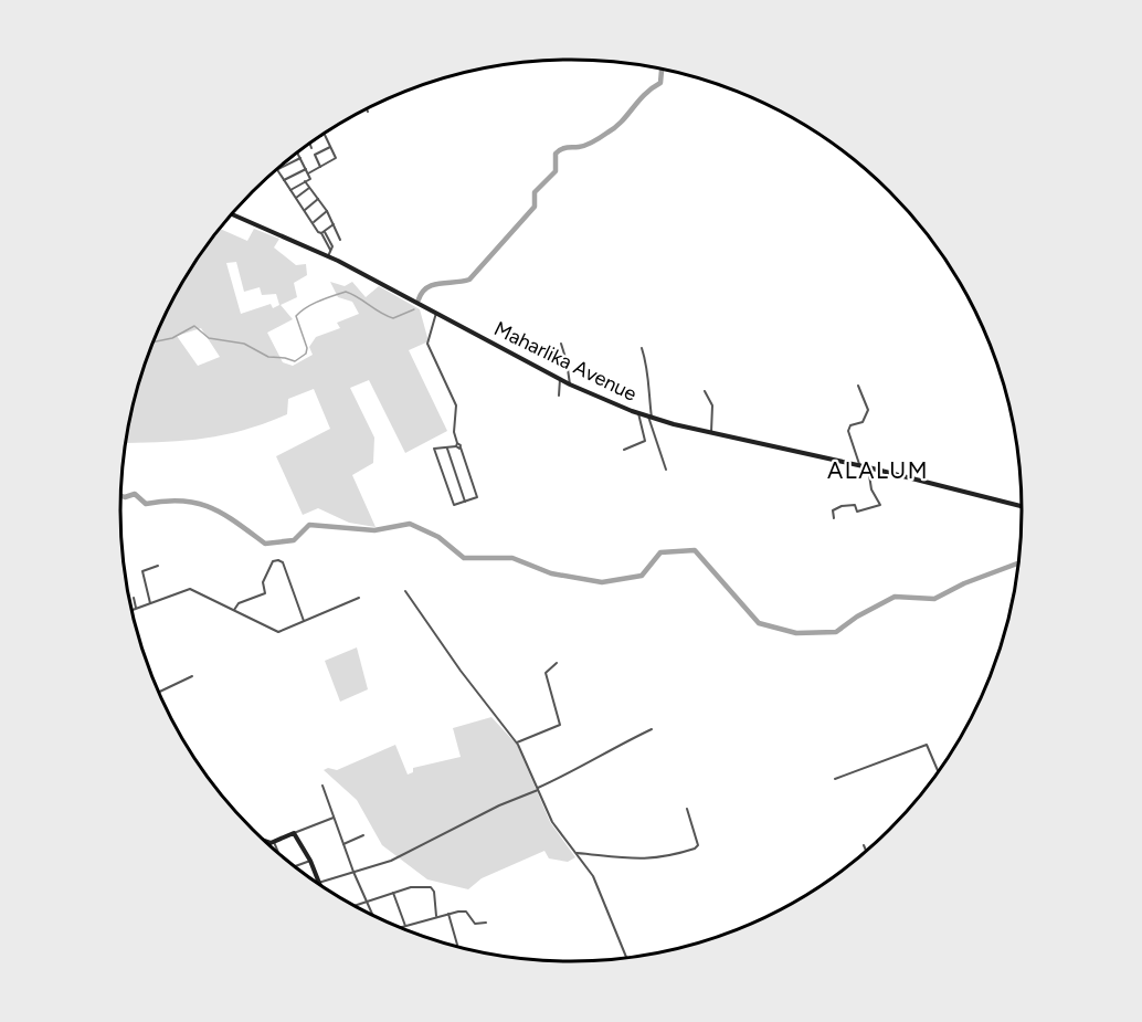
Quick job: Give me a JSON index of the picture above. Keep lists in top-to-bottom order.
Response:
{
  "streets": {
    "main road": ["Maharlika Avenue"]
  },
  "districts": ["ALALUM"]
}
